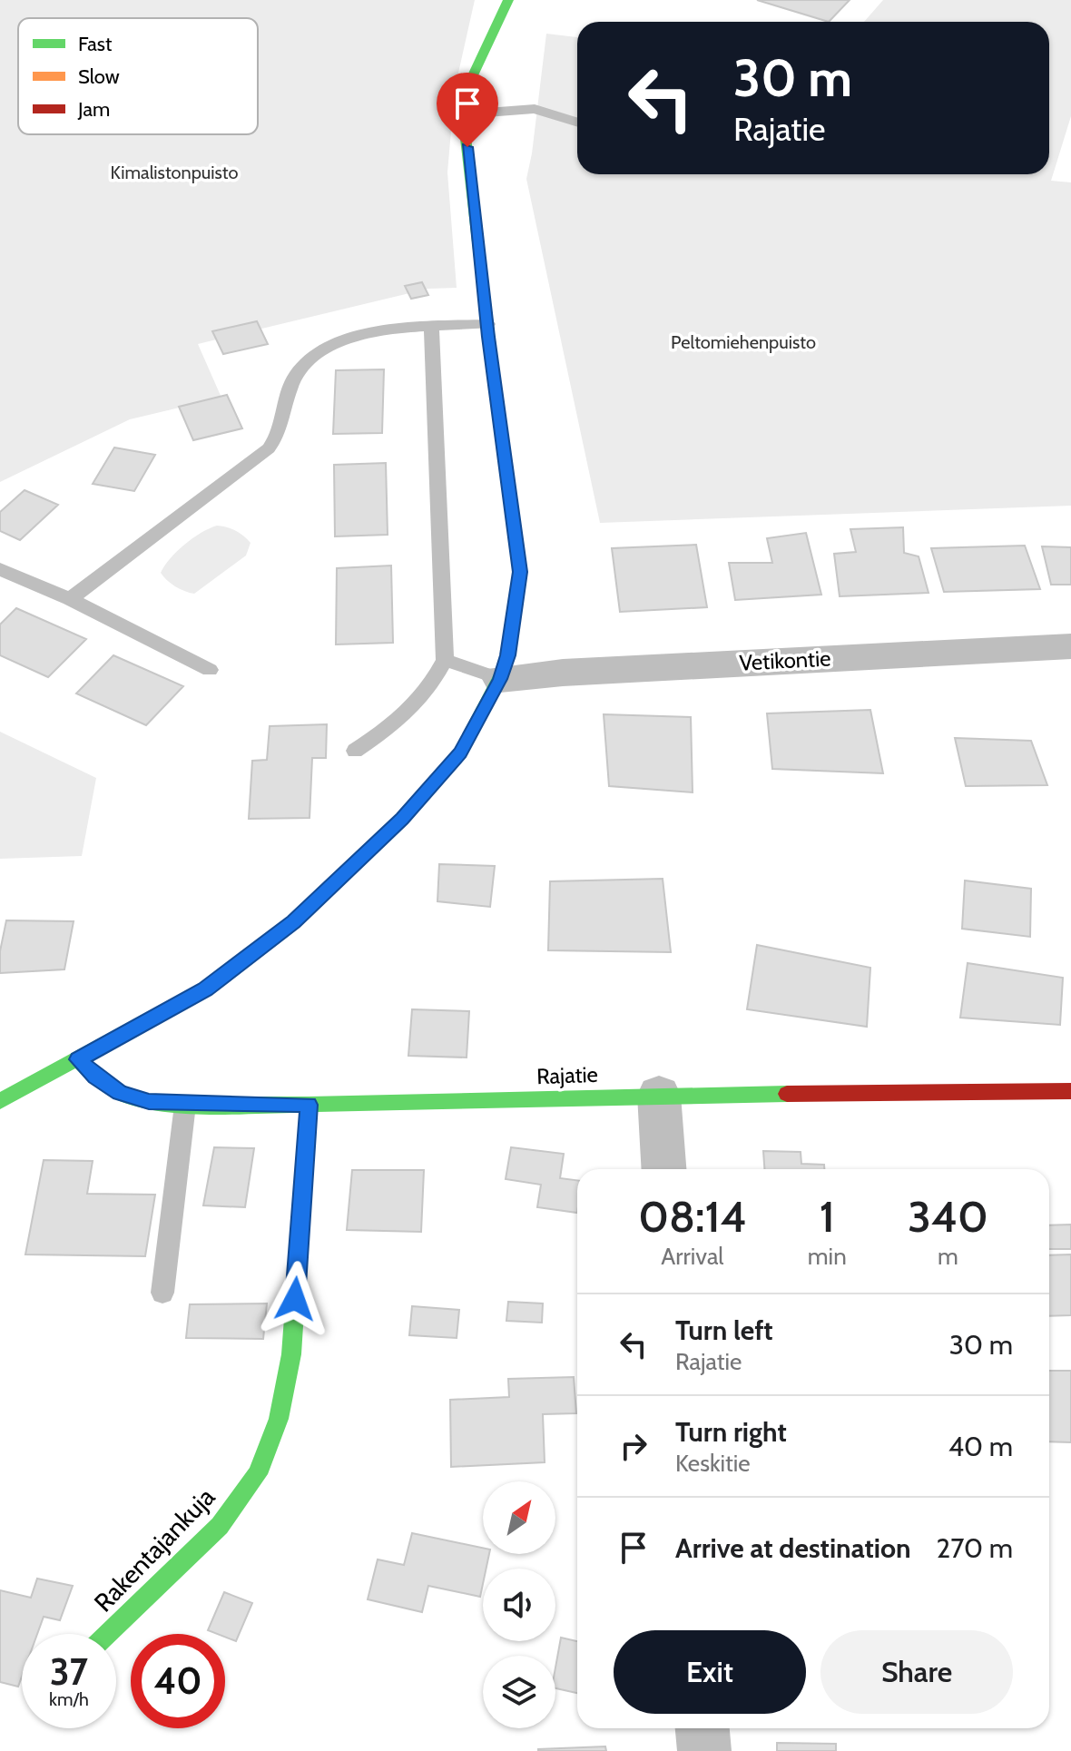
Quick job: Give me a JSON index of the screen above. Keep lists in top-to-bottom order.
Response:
{
  "streets": {
    "street": ["Vetikontie", "Rajatie", "Rakentajankuja"]
  },
  "crossings": [
    ["Rajatie", "Rakentajankuja"]
  ],
  "parks": ["Kimalistonpuisto", "Peltomiehenpuisto"],
  "legend": ["Fast", "Slow", "Jam"],
  "north": "top right",
  "page": {
    "turn": ["30 m", "Rajatie"],
    "eta": [
      "08:14",
      "Arrival",
      "1",
      "min",
      "340",
      "m"
    ],
    "list": [
      {
        "name": "Turn left",
        "note": "Rajatie",
        "value": "30 m"
      },
      {
        "name": "Turn right",
        "note": "Keskitie",
        "value": "40 m"
      },
      {
        "name": "Arrive at destination",
        "value": "270 m"
      }
    ],
    "buttons": ["Exit", "Share"],
    "speed": "37 km/h",
    "limit": "40"
  }
}
